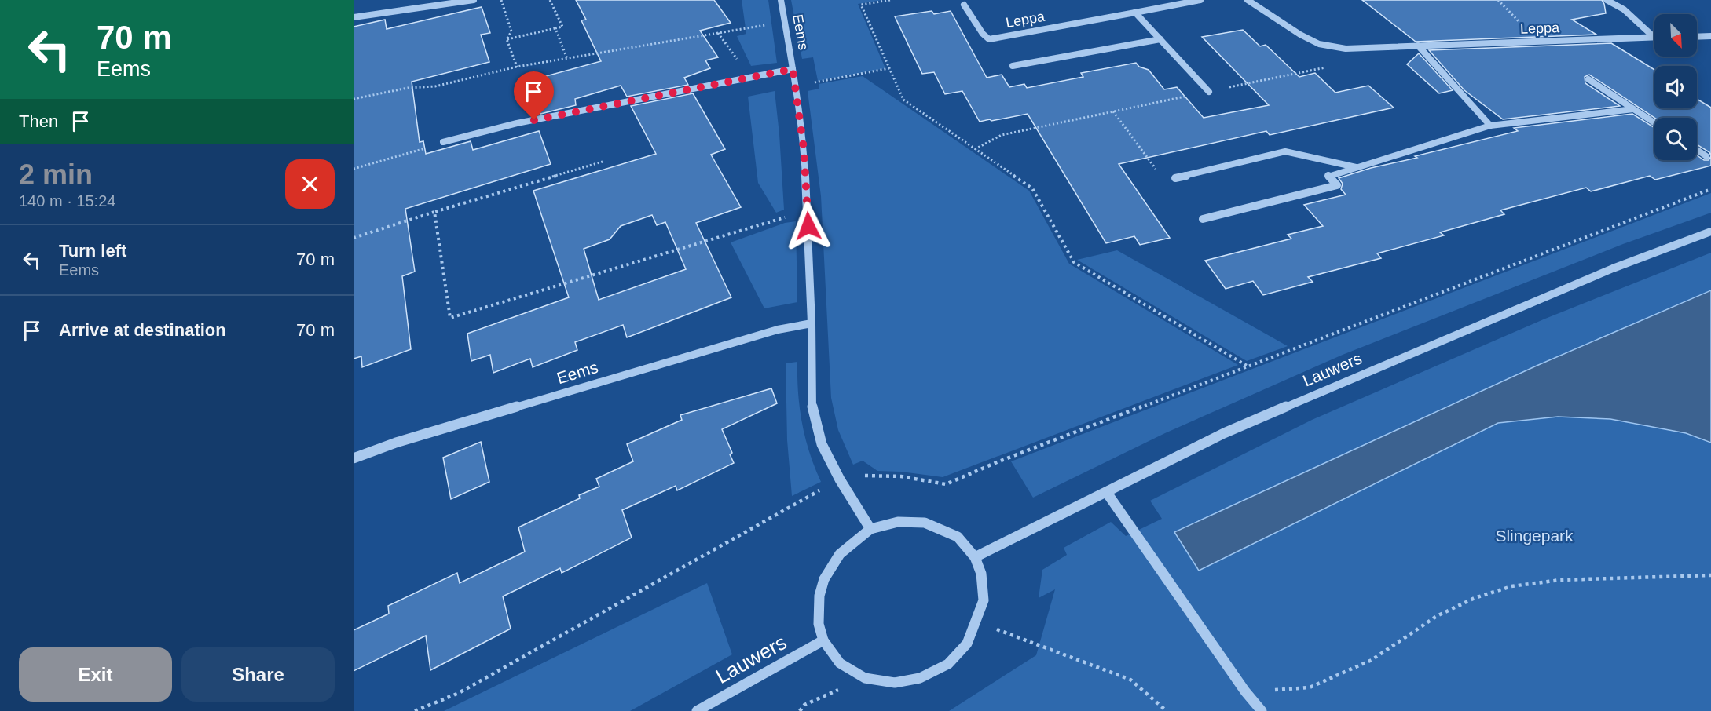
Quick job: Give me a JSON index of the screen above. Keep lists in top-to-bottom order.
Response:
{
  "streets": {
    "street": ["Leppa", "Eems", "Lauwers"]
  },
  "crossings": [
    ["Eems", "Lauwers"]
  ],
  "parks": ["Slingepark"],
  "north": "bottom right",
  "page": {
    "turn": ["70 m", "Eems"],
    "then": "Then",
    "heading": ["2 min", "140 m · 15:24"],
    "list": [
      {
        "name": "Turn left",
        "note": "Eems",
        "value": "70 m"
      },
      {
        "name": "Arrive at destination",
        "value": "70 m"
      }
    ],
    "buttons": ["Exit", "Share"]
  }
}
